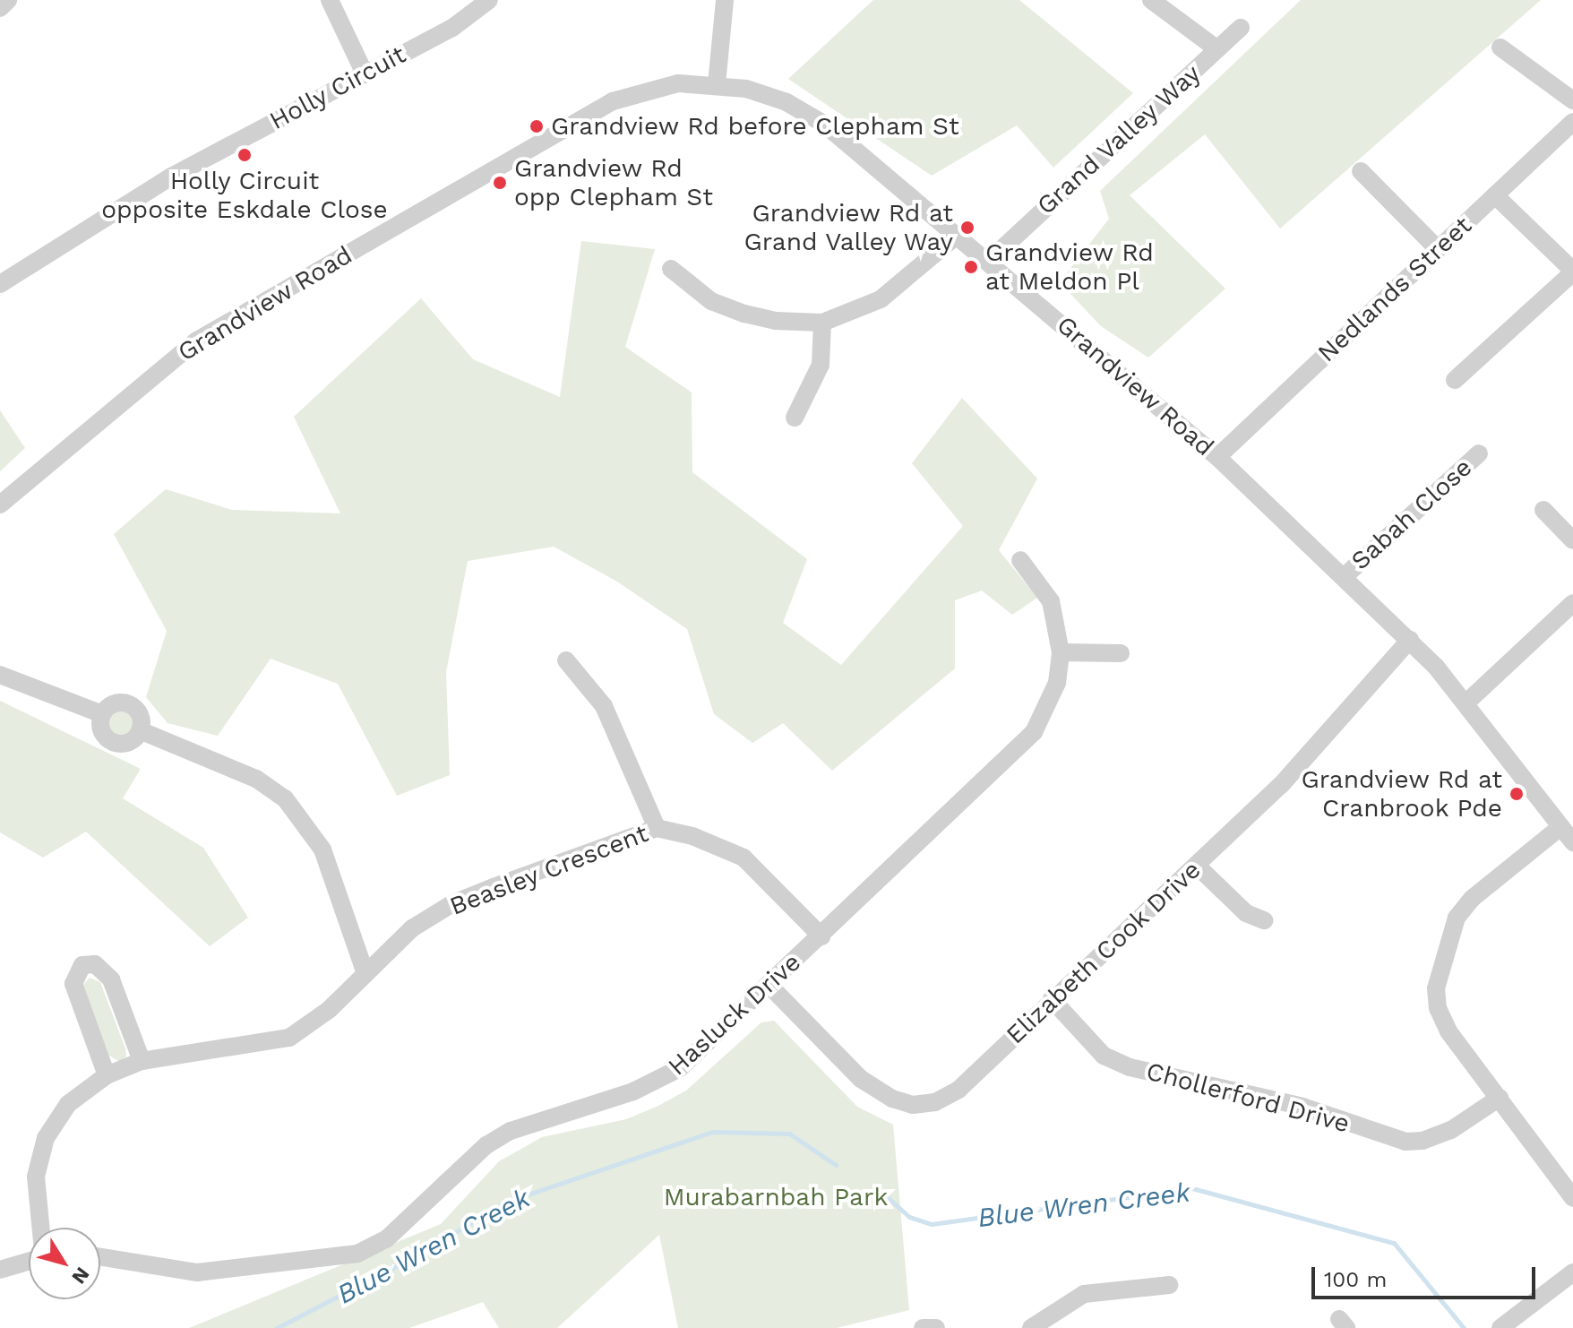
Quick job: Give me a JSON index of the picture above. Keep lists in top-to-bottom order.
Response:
{
  "streets": {
    "street": [
      "Holly Circuit",
      "Grand Valley Way",
      "Nedlands Street",
      "Grandview Road",
      "Sabah Close",
      "Beasley Crescent",
      "Elizabeth Cook Drive",
      "Hasluck Drive",
      "Chollerford Drive"
    ]
  },
  "crossings": [
    ["Grand Valley Way", "Grandview Road"],
    ["Nedlands Street", "Grandview Road"],
    ["Grandview Road", "Sabah Close"],
    ["Grandview Road", "Elizabeth Cook Drive"],
    ["Beasley Crescent", "Hasluck Drive"],
    ["Elizabeth Cook Drive", "Hasluck Drive"],
    ["Elizabeth Cook Drive", "Chollerford Drive"]
  ],
  "water": ["Blue Wren Creek"],
  "parks": ["Murabarnbah Park"],
  "places": [
    "Grandview Rd before Clepham St",
    "Holly Circuit opposite Eskdale Close",
    "Grandview Rd opp Clepham St",
    "Grandview Rd at Grand Valley Way",
    "Grandview Rd at Meldon Pl",
    "Grandview Rd at Cranbrook Pde"
  ],
  "scale_bar": "100 m",
  "north": "bottom right"
}
